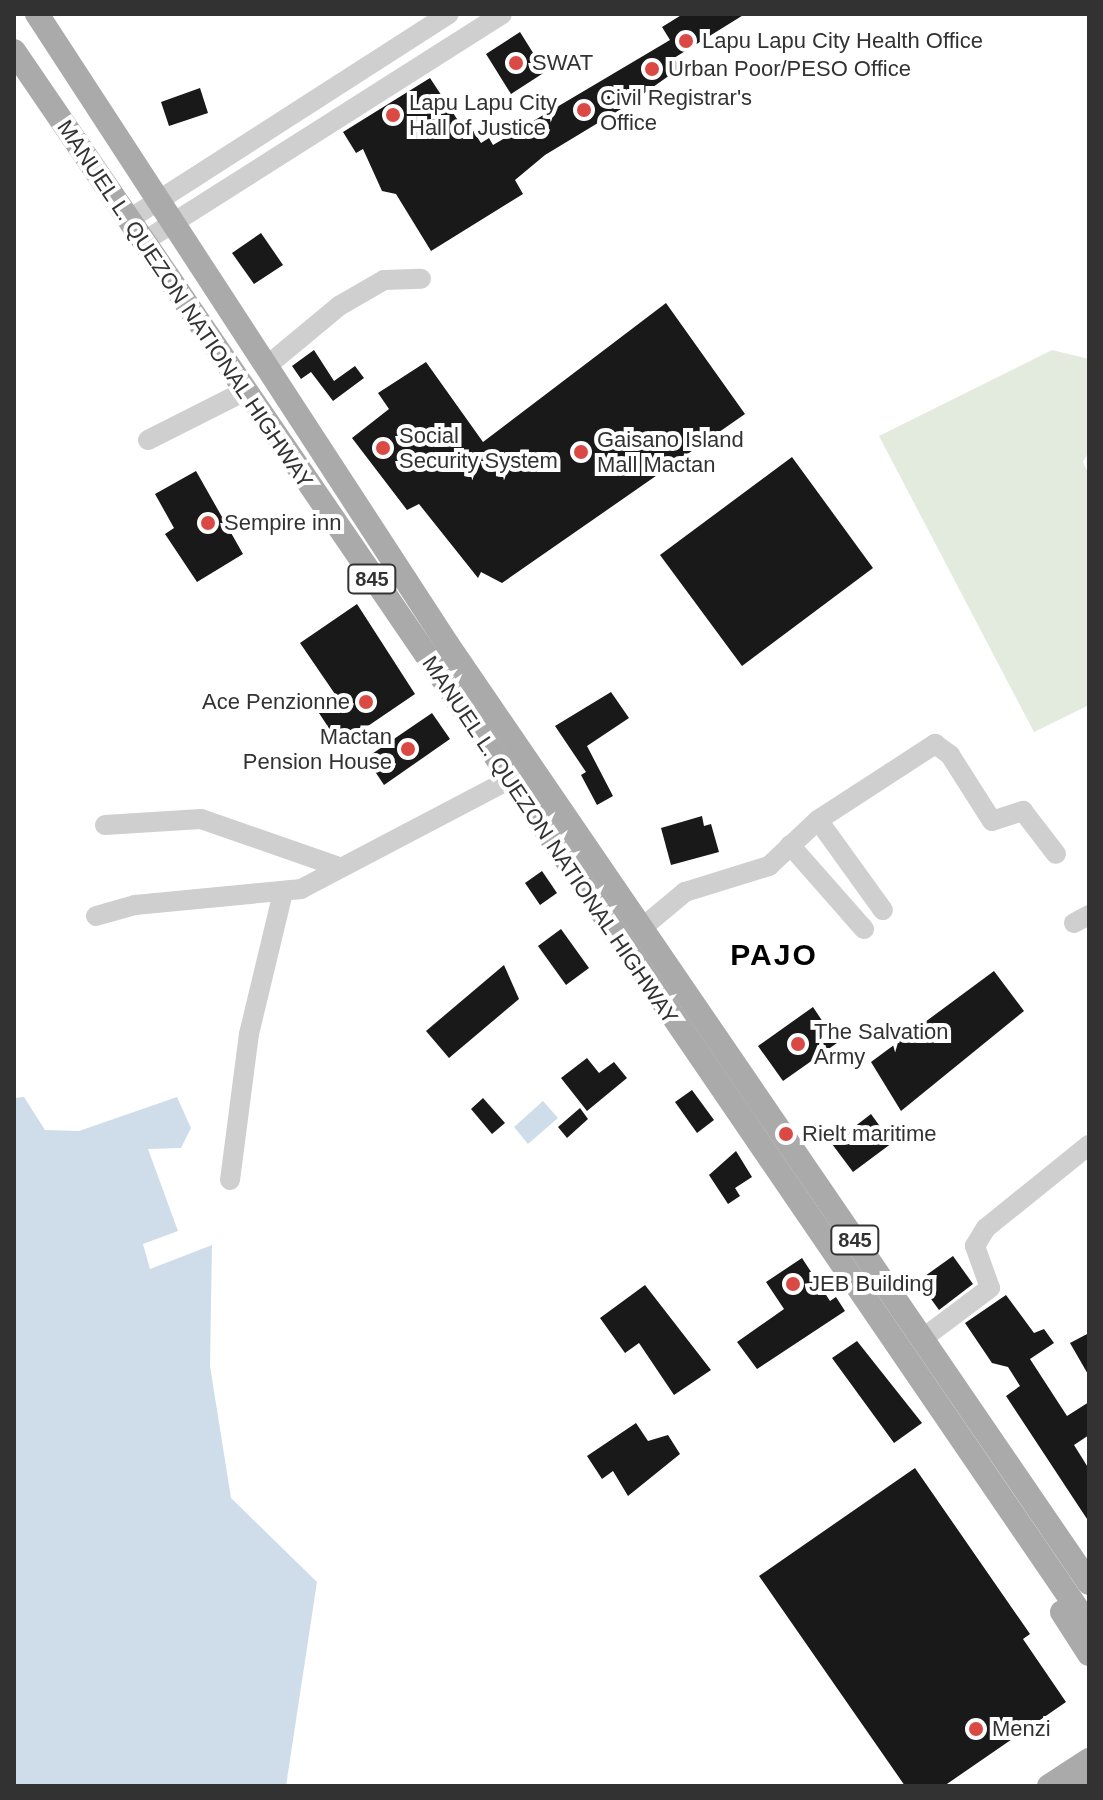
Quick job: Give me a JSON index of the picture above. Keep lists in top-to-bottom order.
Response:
{
  "streets": {
    "main road": ["MANUEL L. QUEZON NATIONAL HIGHWAY", "845"]
  },
  "districts": ["PAJO"],
  "places": [
    "Lapu Lapu City Health Office",
    "SWAT",
    "Urban Poor/PESO Office",
    "Civil Registrar's Office",
    "Lapu Lapu City Hall of Justice",
    "Social Security System",
    "Gaisano Island Mall Mactan",
    "Sempire inn",
    "Ace Penzionne",
    "Mactan Pension House",
    "The Salvation Army",
    "Rielt maritime",
    "JEB Building",
    "Menzi"
  ]
}
